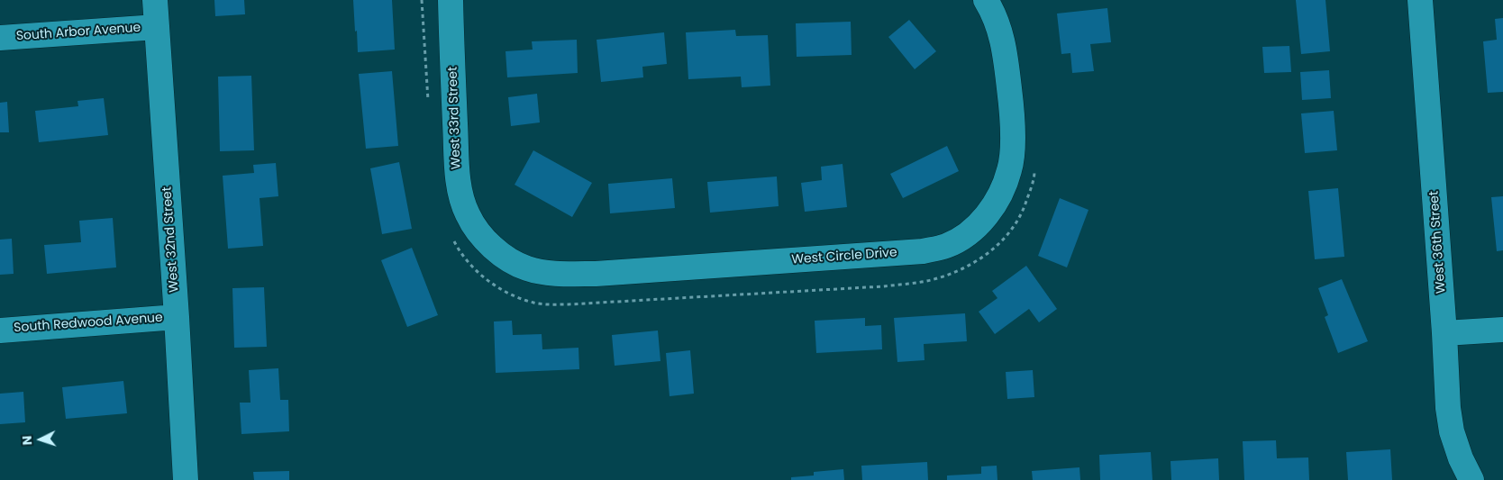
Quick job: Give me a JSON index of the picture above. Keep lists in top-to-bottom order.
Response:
{
  "streets": {
    "street": [
      "South Arbor Avenue",
      "West 33rd Street",
      "West 32nd Street",
      "West 36th Street",
      "West Circle Drive",
      "South Redwood Avenue"
    ]
  },
  "crossings": [
    ["South Arbor Avenue", "West 32nd Street"],
    ["West 33rd Street", "West Circle Drive"],
    ["West 32nd Street", "South Redwood Avenue"]
  ],
  "north": "left"
}
